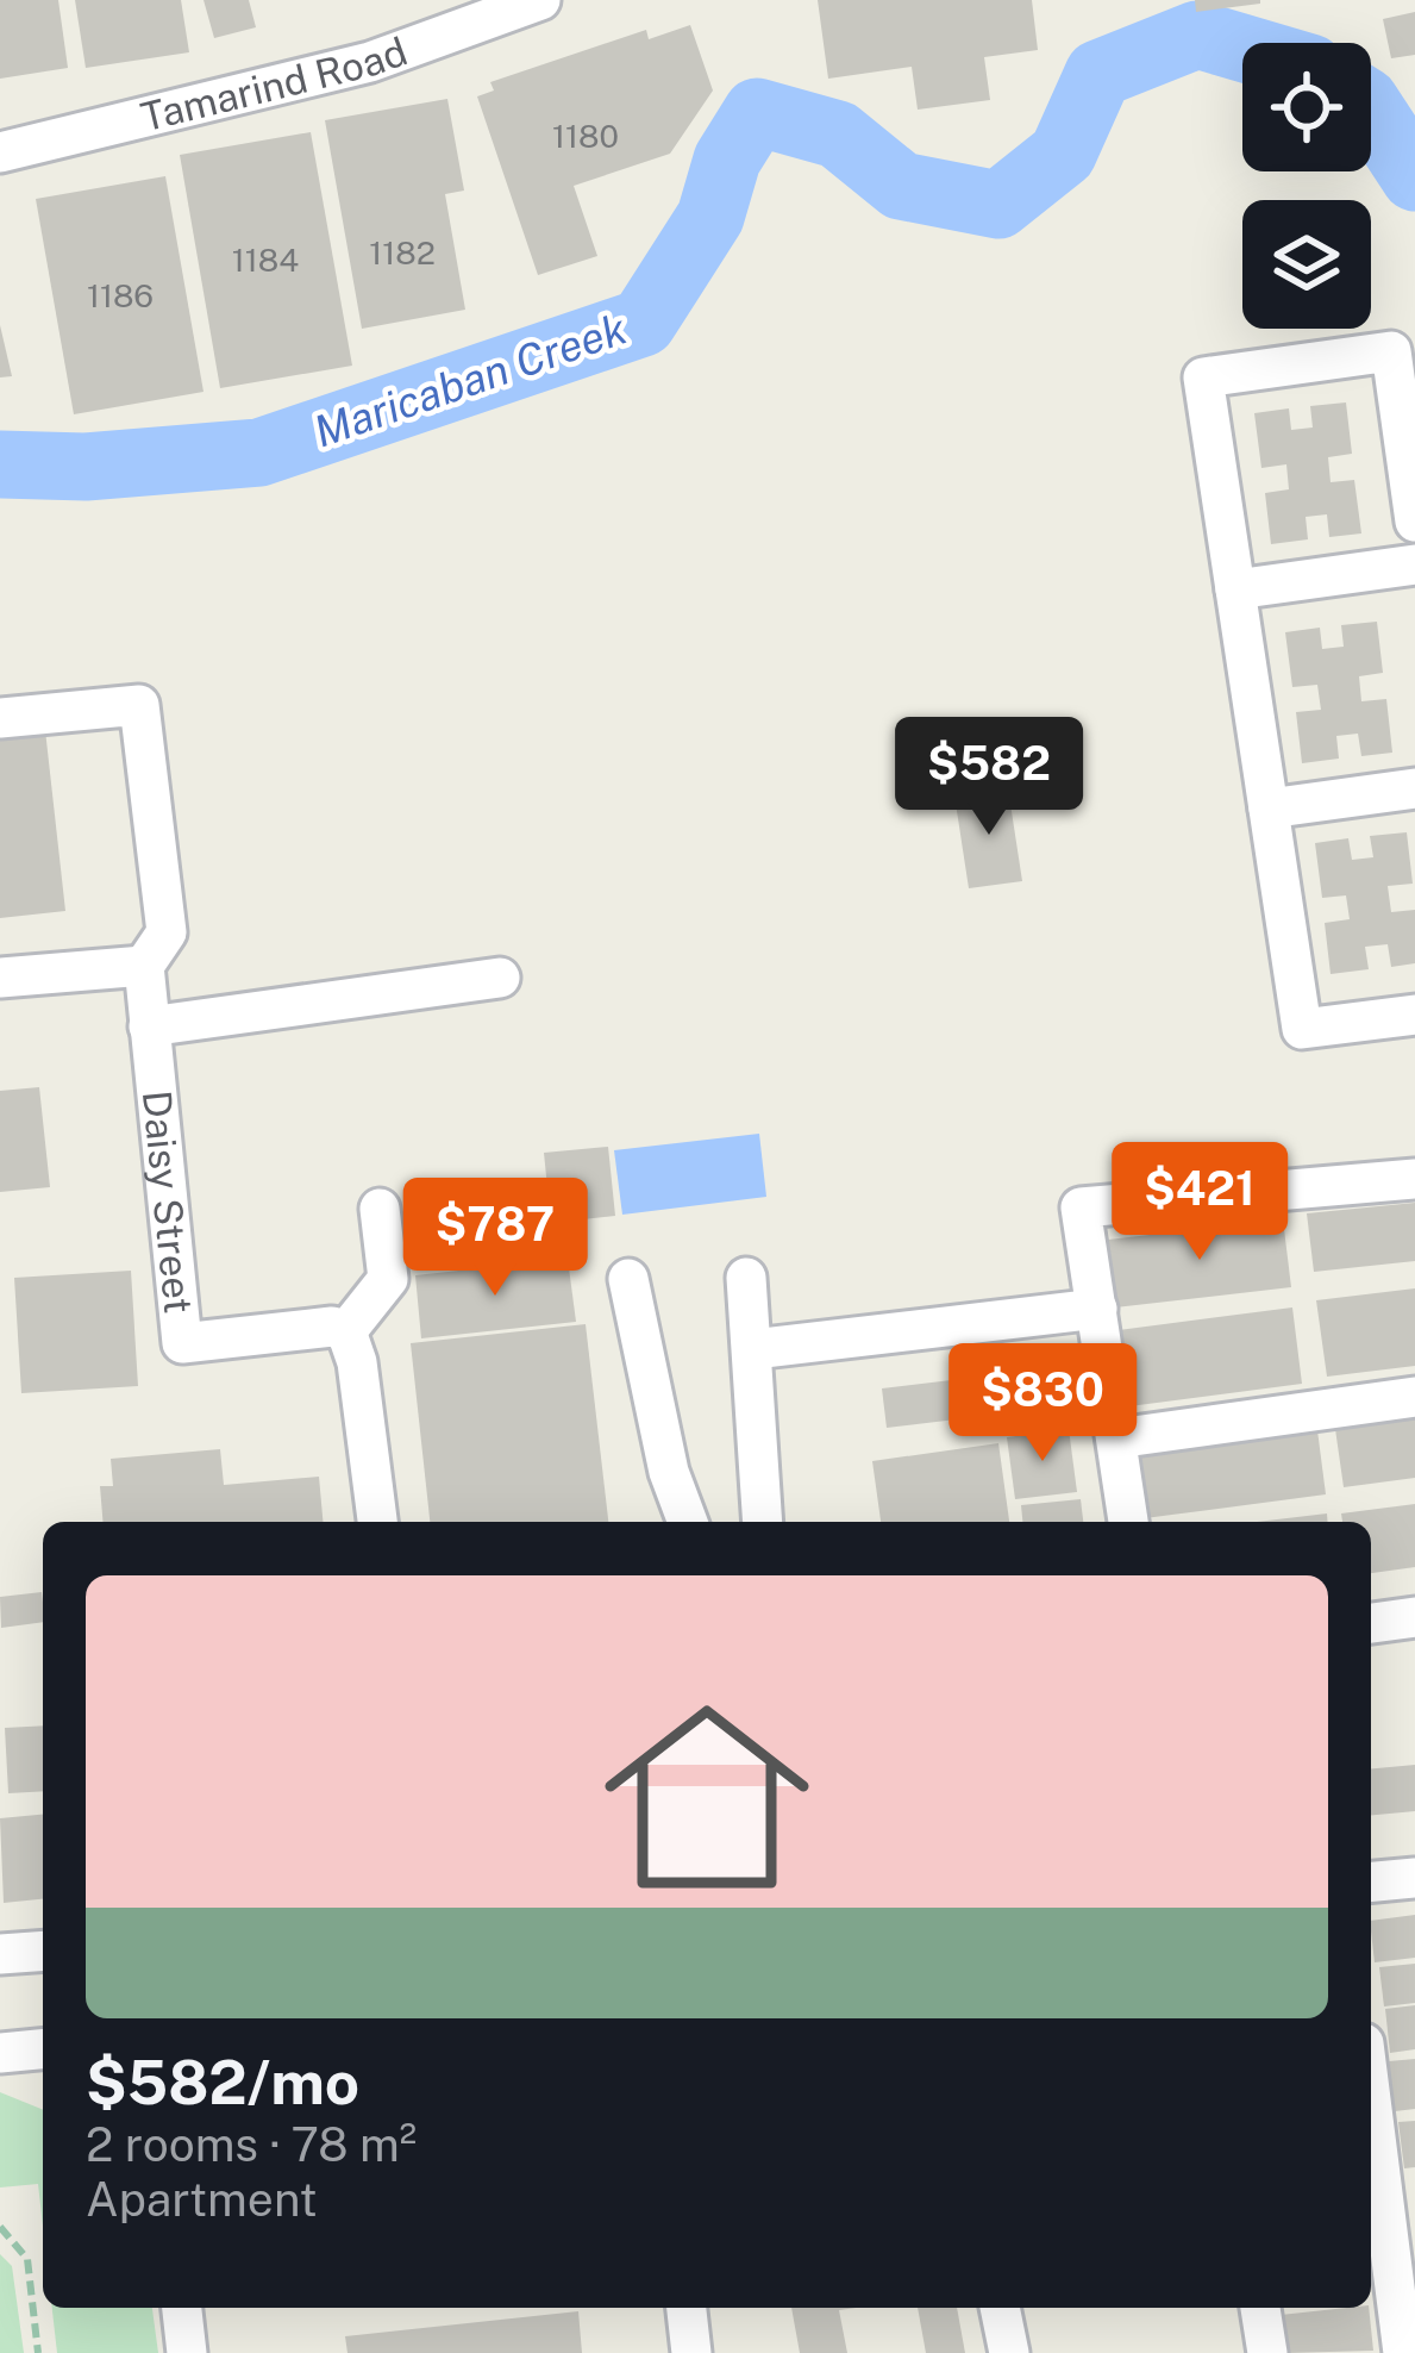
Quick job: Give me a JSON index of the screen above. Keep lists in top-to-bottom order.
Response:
{
  "streets": {
    "street": ["Tamarind Road", "Daisy Street"]
  },
  "water": ["Maricaban Creek"],
  "house_numbers": [
    "1180",
    "1182",
    "1184",
    "1186"
  ],
  "page": {
    "price": [
      "$582",
      "$421",
      "$787",
      "$830"
    ],
    "list": [
      {
        "name": "$582/mo",
        "note": "2 rooms · 78 m² · Apartment"
      }
    ]
  }
}
